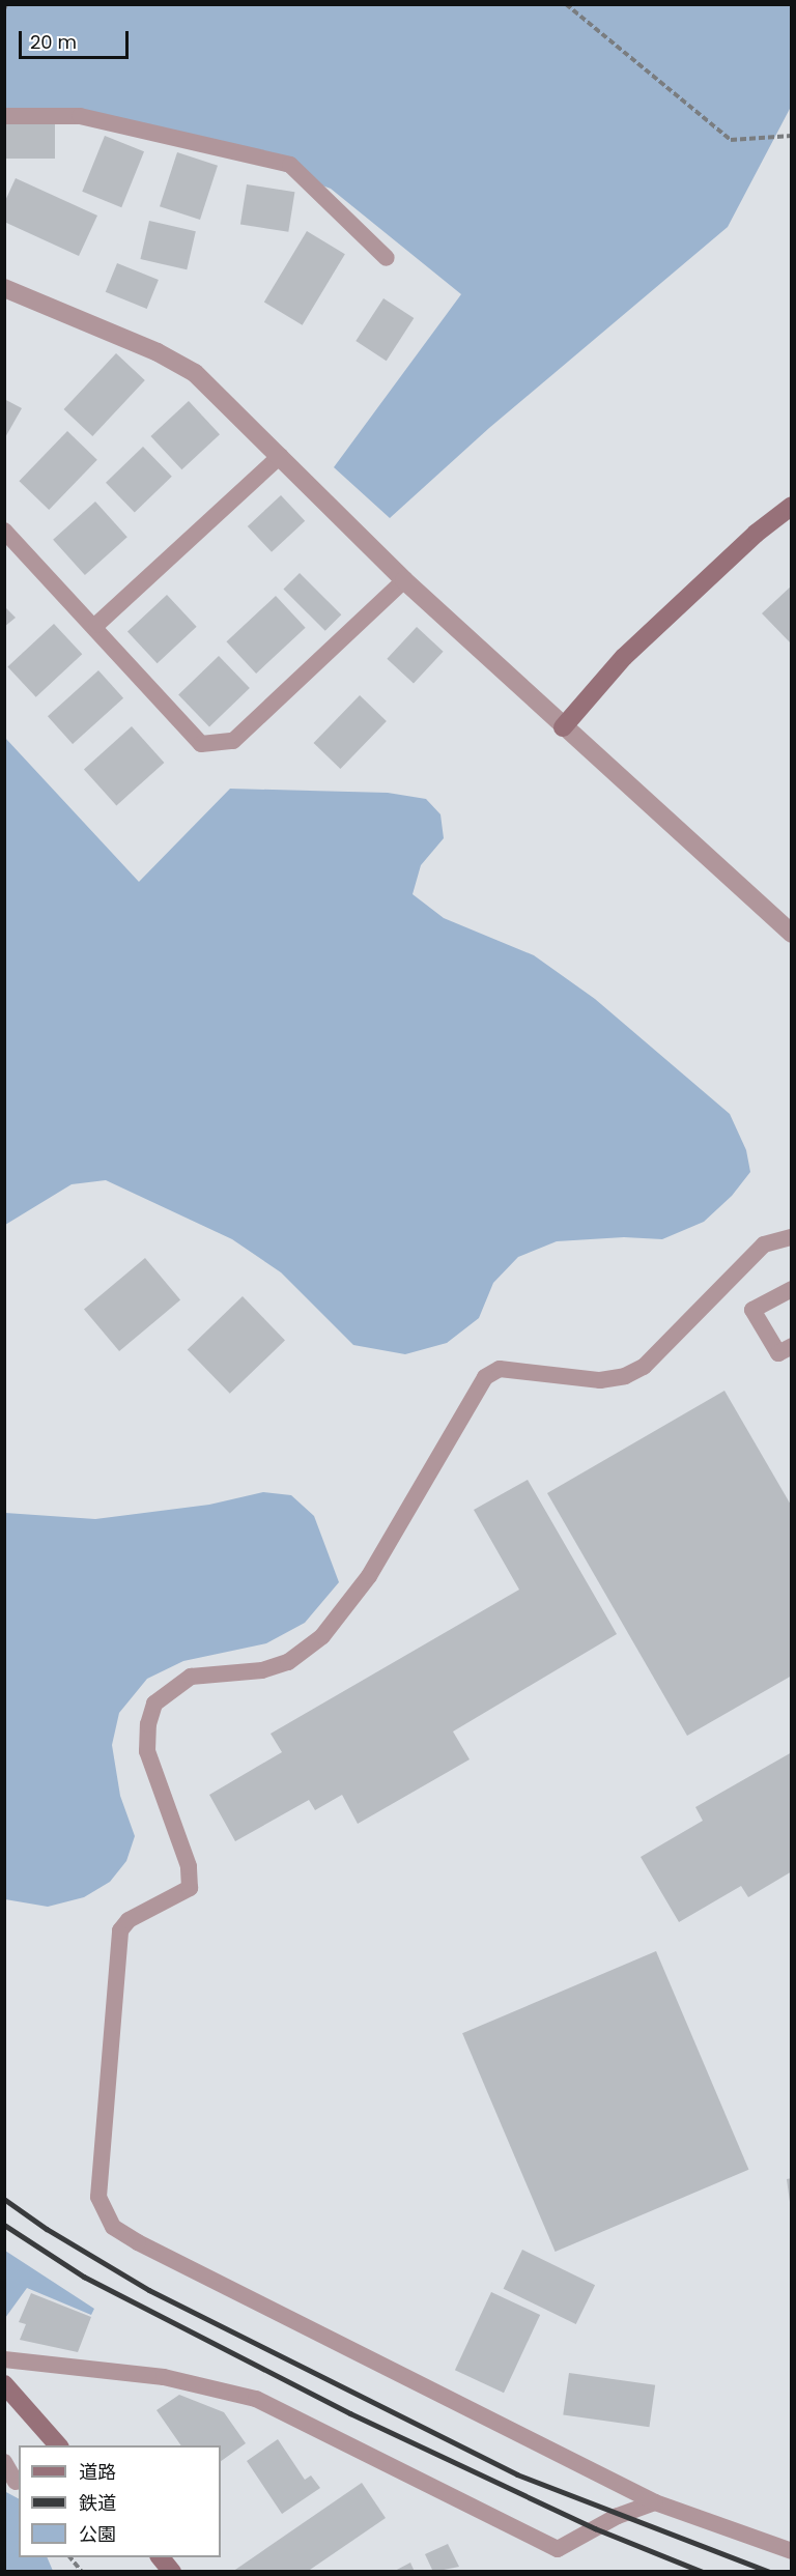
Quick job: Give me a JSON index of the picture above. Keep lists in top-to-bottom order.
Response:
{
  "legend": ["道路", "鉄道", "公園"],
  "scale_bar": "20 m"
}
